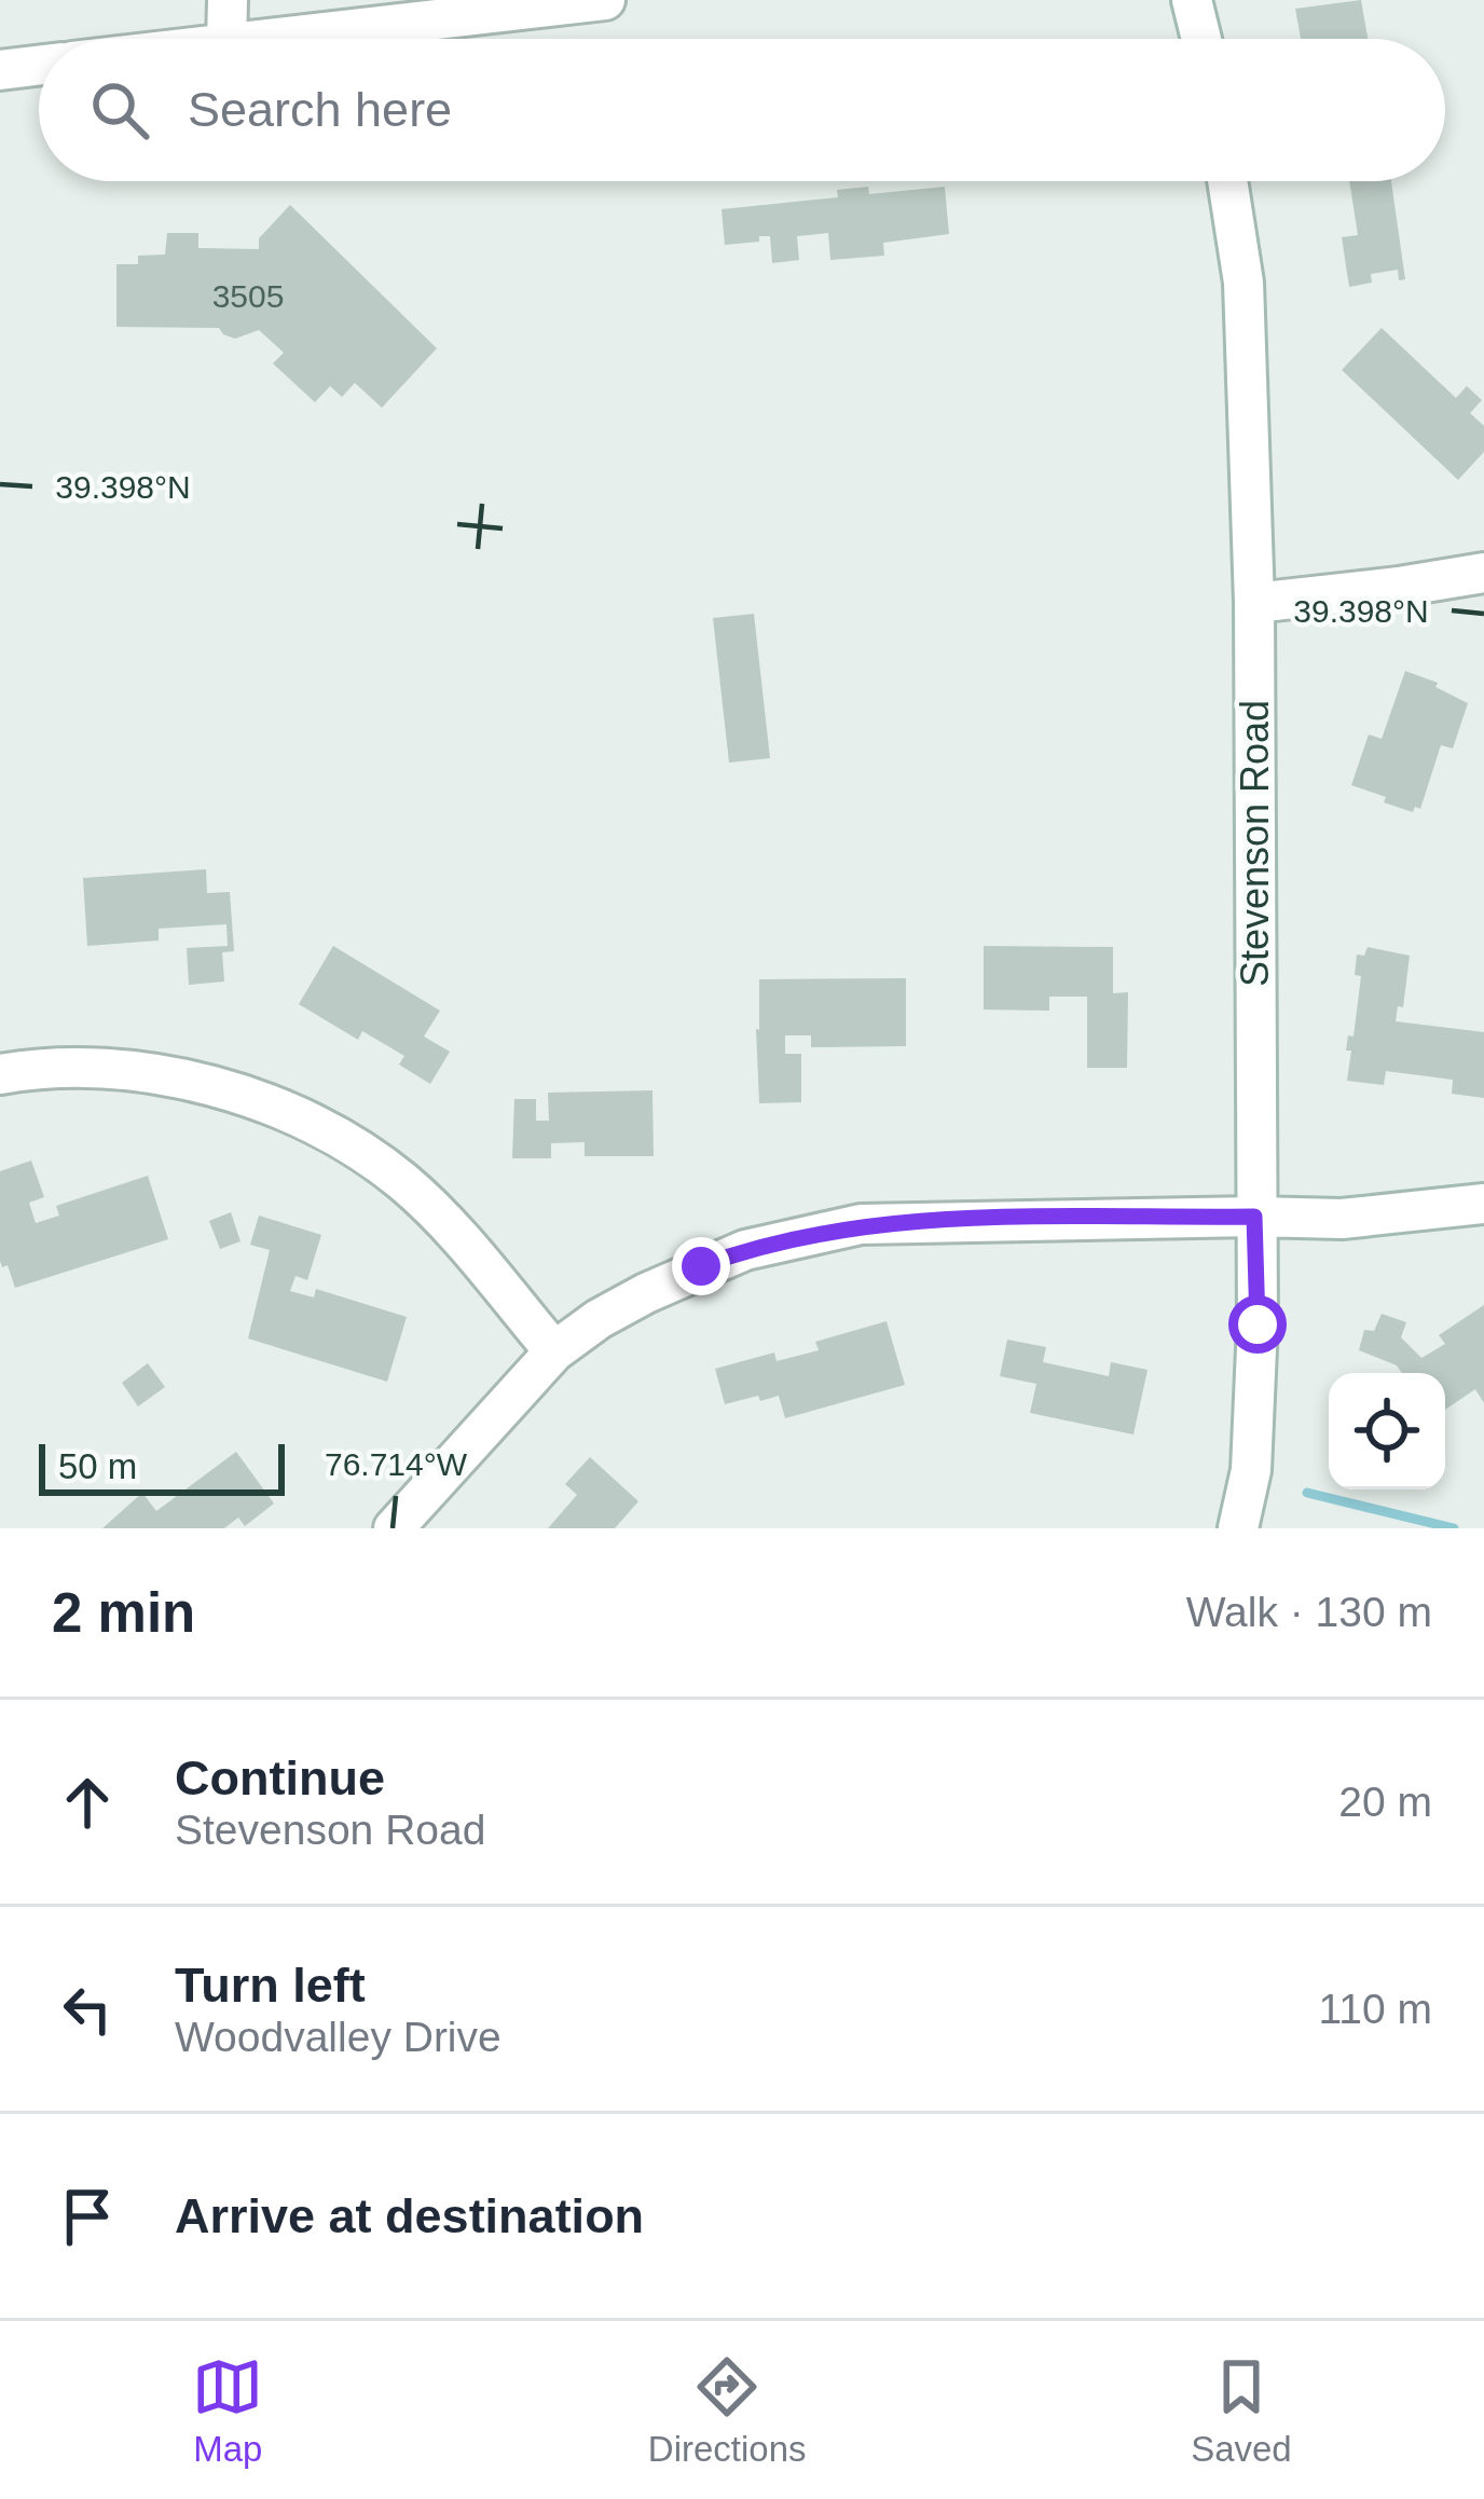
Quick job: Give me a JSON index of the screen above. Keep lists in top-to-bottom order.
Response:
{
  "streets": {
    "street": ["Stevenson Road"]
  },
  "house_numbers": ["3505"],
  "scale_bar": "50 m",
  "page": {
    "search": "Search here",
    "scale": "50 m",
    "heading": ["2 min", "Walk · 130 m"],
    "list": [
      ["Continue", "Stevenson Road", "20 m"],
      ["Turn left", "Woodvalley Drive", "110 m"],
      "Arrive at destination"
    ],
    "nav": ["Map", "Directions", "Saved"]
  },
  "coordinates": ["39.398°N", "76.714°W"]
}
